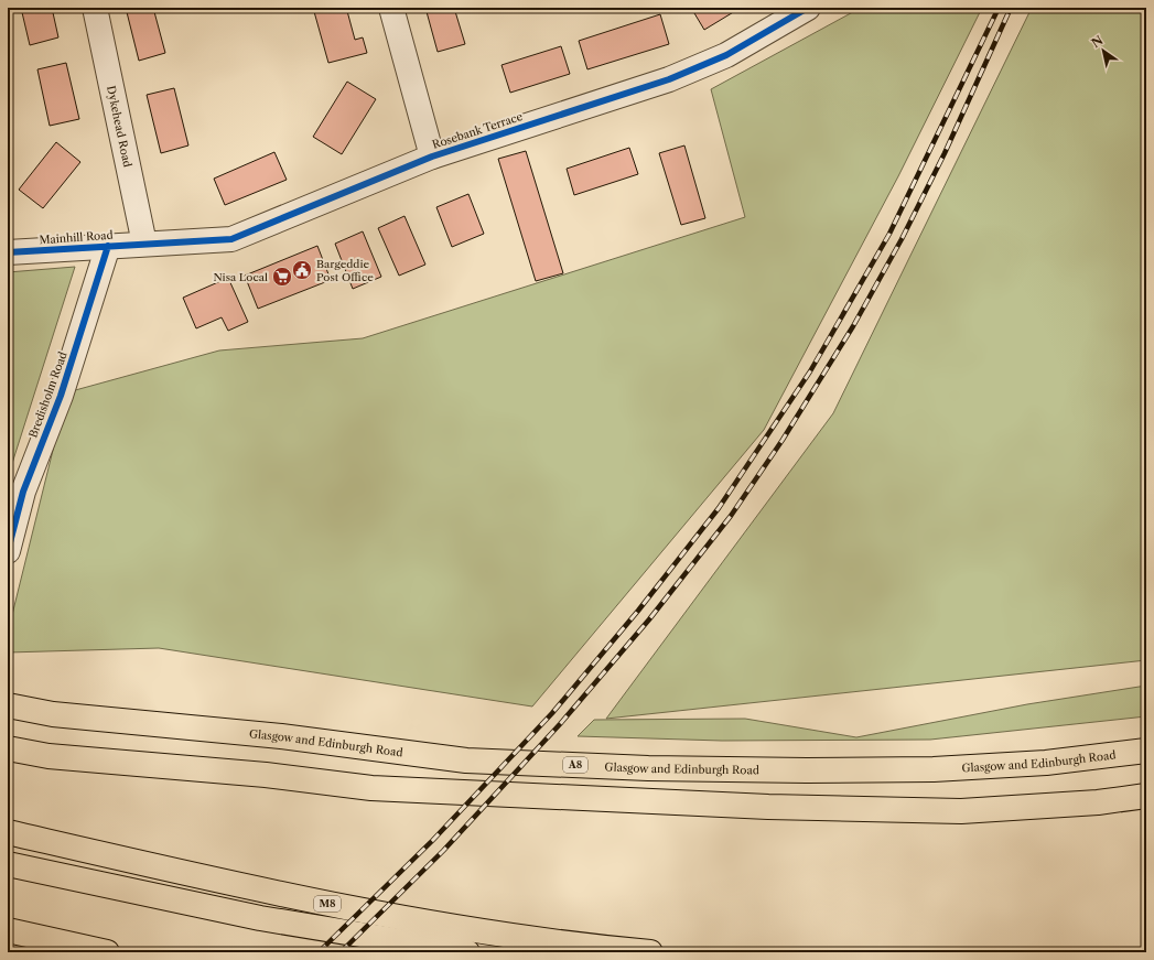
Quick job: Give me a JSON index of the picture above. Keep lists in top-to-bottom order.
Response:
{
  "streets": {
    "highway": ["Glasgow and Edinburgh Road", "A8", "M8"],
    "street": [
      "Dykehead Road",
      "Rosebank Terrace",
      "Mainhill Road",
      "Bredisholm Road"
    ]
  },
  "crossings": [
    ["Dykehead Road", "Rosebank Terrace"],
    ["Dykehead Road", "Mainhill Road"],
    ["Rosebank Terrace", "Mainhill Road"],
    ["Mainhill Road", "Bredisholm Road"]
  ],
  "places": {
    "public building": ["Bargeddie Post Office"],
    "supermarket": ["Nisa Local"]
  },
  "north": "top left"
}
